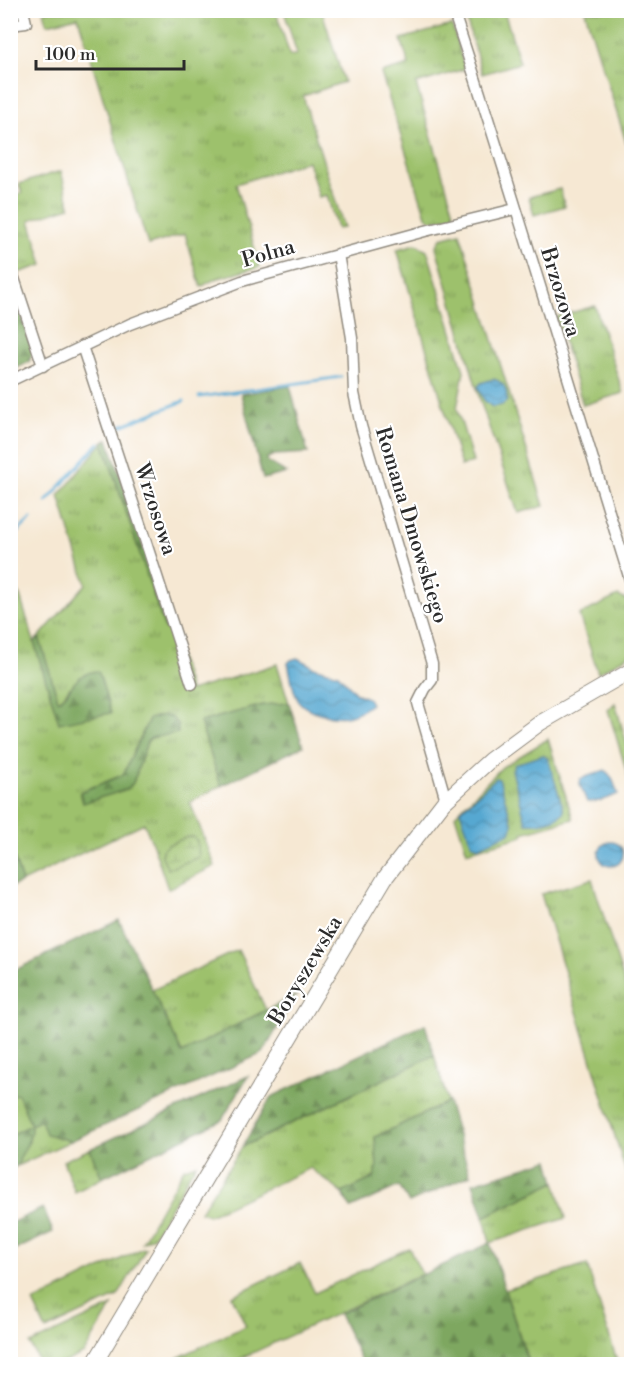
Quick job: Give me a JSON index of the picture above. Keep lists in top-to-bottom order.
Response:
{
  "streets": {
    "main road": ["Boryszewska"],
    "street": [
      "Polna",
      "Brzozowa",
      "Wrzosowa",
      "Romana Dmowskiego"
    ]
  },
  "crossings": [
    ["Polna", "Brzozowa"],
    ["Polna", "Wrzosowa"],
    ["Polna", "Romana Dmowskiego"],
    ["Romana Dmowskiego", "Boryszewska"]
  ],
  "scale_bar": "100 m"
}
